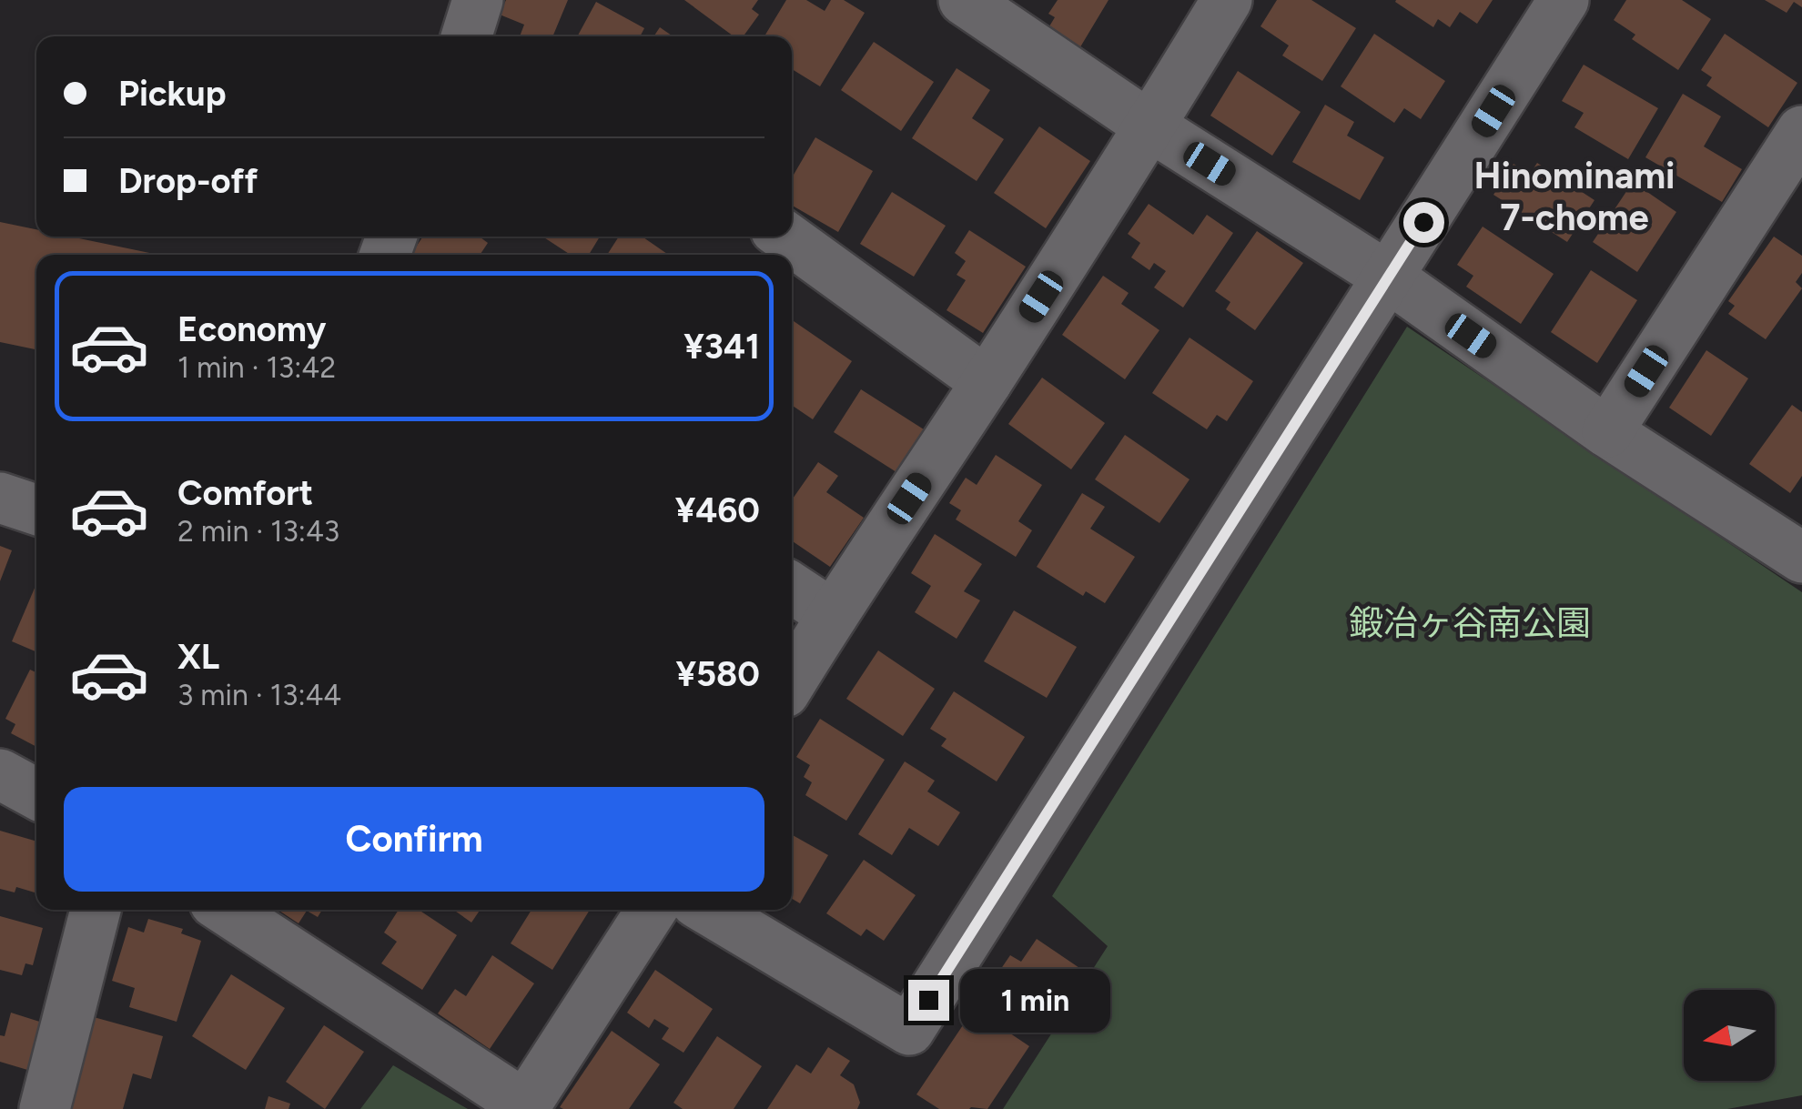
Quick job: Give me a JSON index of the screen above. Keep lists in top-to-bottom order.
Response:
{
  "districts": ["Hinominami 7-chome"],
  "parks": ["鍛冶ヶ谷南公園"],
  "north": "left",
  "page": {
    "banner": ["Pickup", "Drop-off"],
    "list": [
      {
        "name": "Economy",
        "note": "1 min · 13:42",
        "value": "¥341"
      },
      {
        "name": "Comfort",
        "note": "2 min · 13:43",
        "value": "¥460"
      },
      {
        "name": "XL",
        "note": "3 min · 13:44",
        "value": "¥580"
      }
    ],
    "buttons": "Confirm",
    "bubble": "1 min"
  }
}
